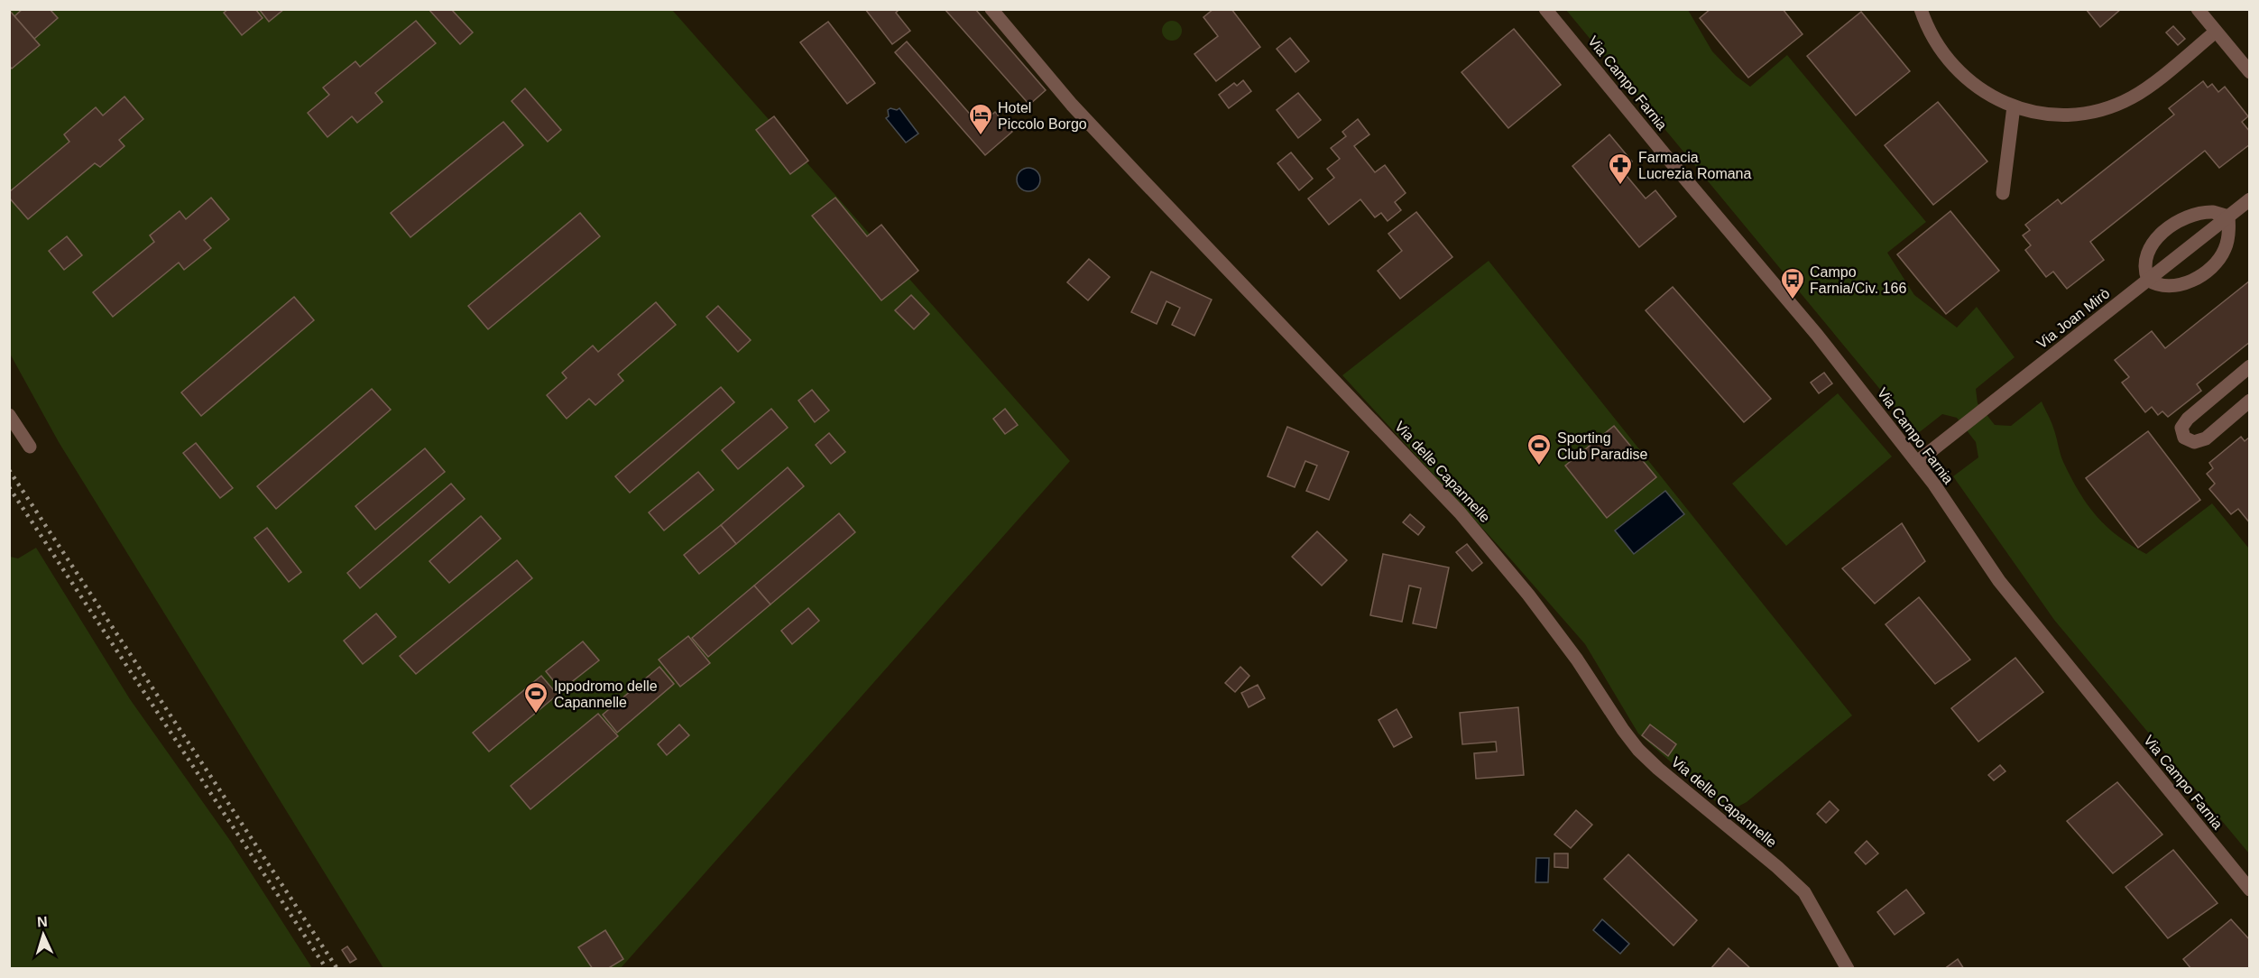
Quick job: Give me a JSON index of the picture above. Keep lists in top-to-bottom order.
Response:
{
  "streets": {
    "street": ["Via Campo Farnia", "Via Joan Mirò", "Via delle Capannelle"]
  },
  "crossings": [
    ["Via Campo Farnia", "Via Joan Mirò"]
  ],
  "places": {
    "hotel": ["Hotel Piccolo Borgo"],
    "pharmacy": ["Farmacia Lucrezia Romana"],
    "bus stop": ["Campo Farnia/Civ. 166"],
    "sports": ["Sporting Club Paradise", "Ippodromo delle Capannelle"]
  },
  "north": "top"
}
